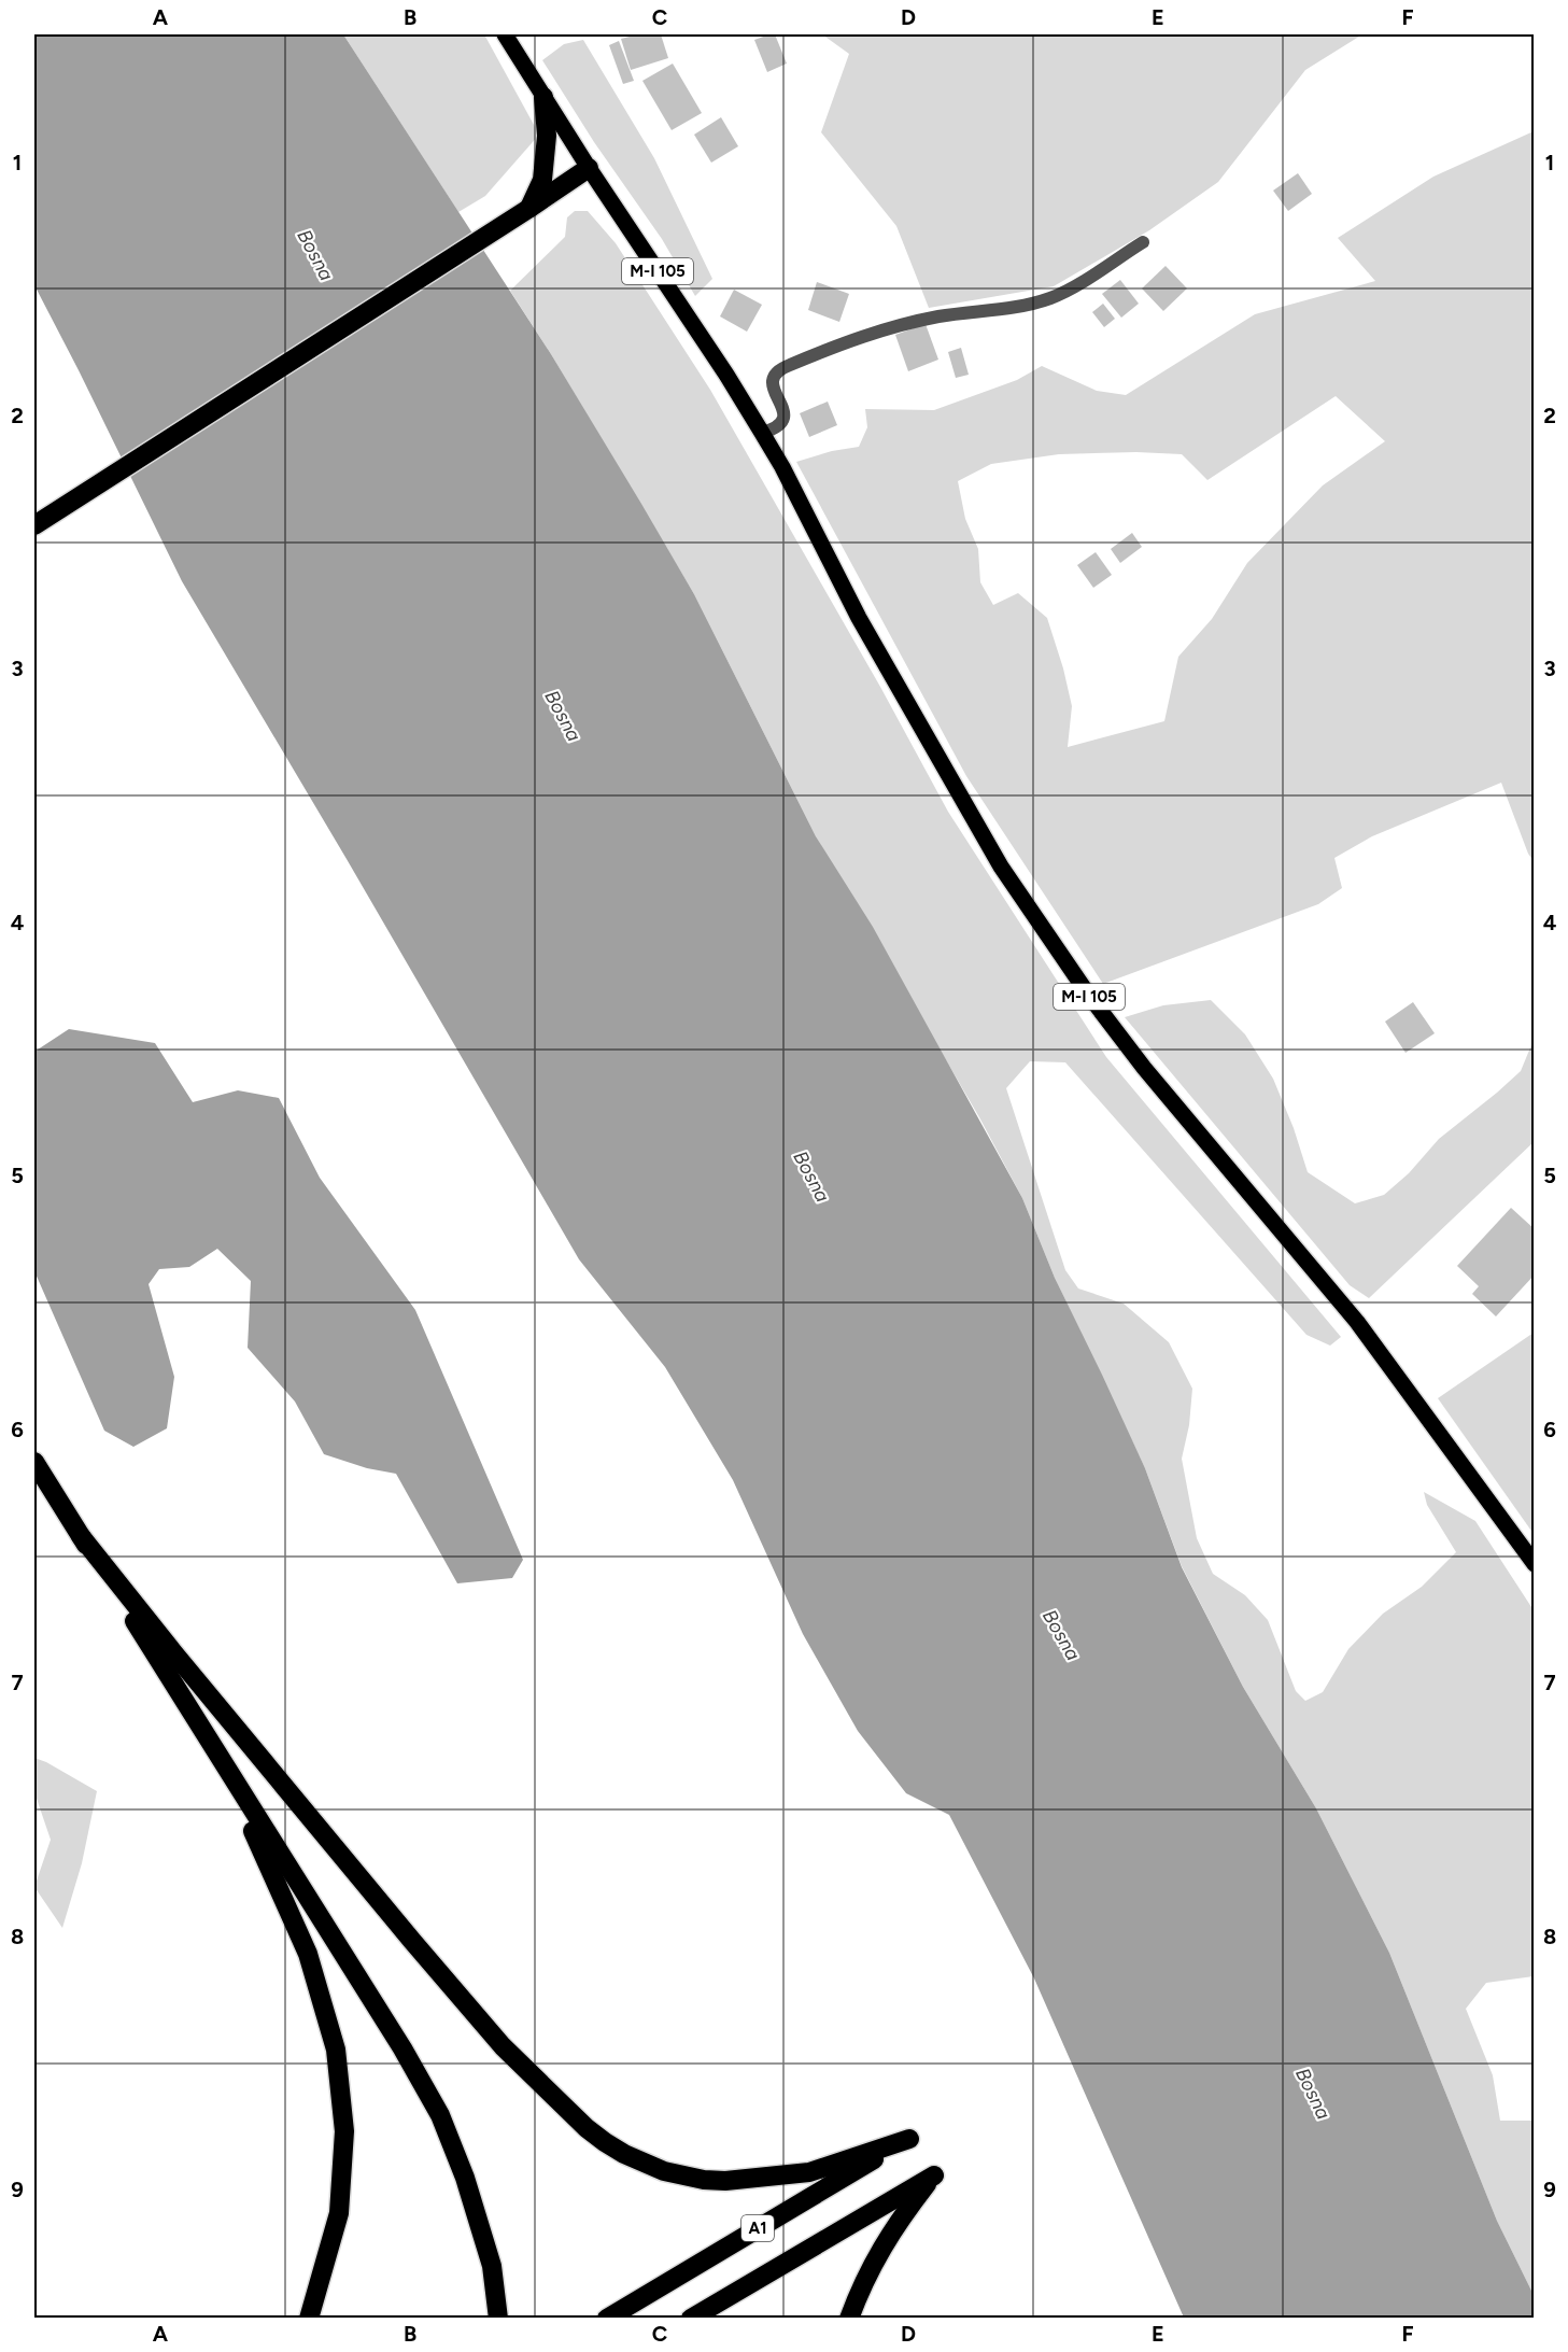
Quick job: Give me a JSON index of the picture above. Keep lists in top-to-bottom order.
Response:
{
  "streets": {
    "highway": ["A1"],
    "main road": ["M-I 105"]
  },
  "water": ["Bosna"],
  "grid": {
    "columns": [
      "A",
      "B",
      "C",
      "D",
      "E",
      "F"
    ],
    "rows": [
      "1",
      "2",
      "3",
      "4",
      "5",
      "6",
      "7",
      "8",
      "9"
    ]
  }
}
